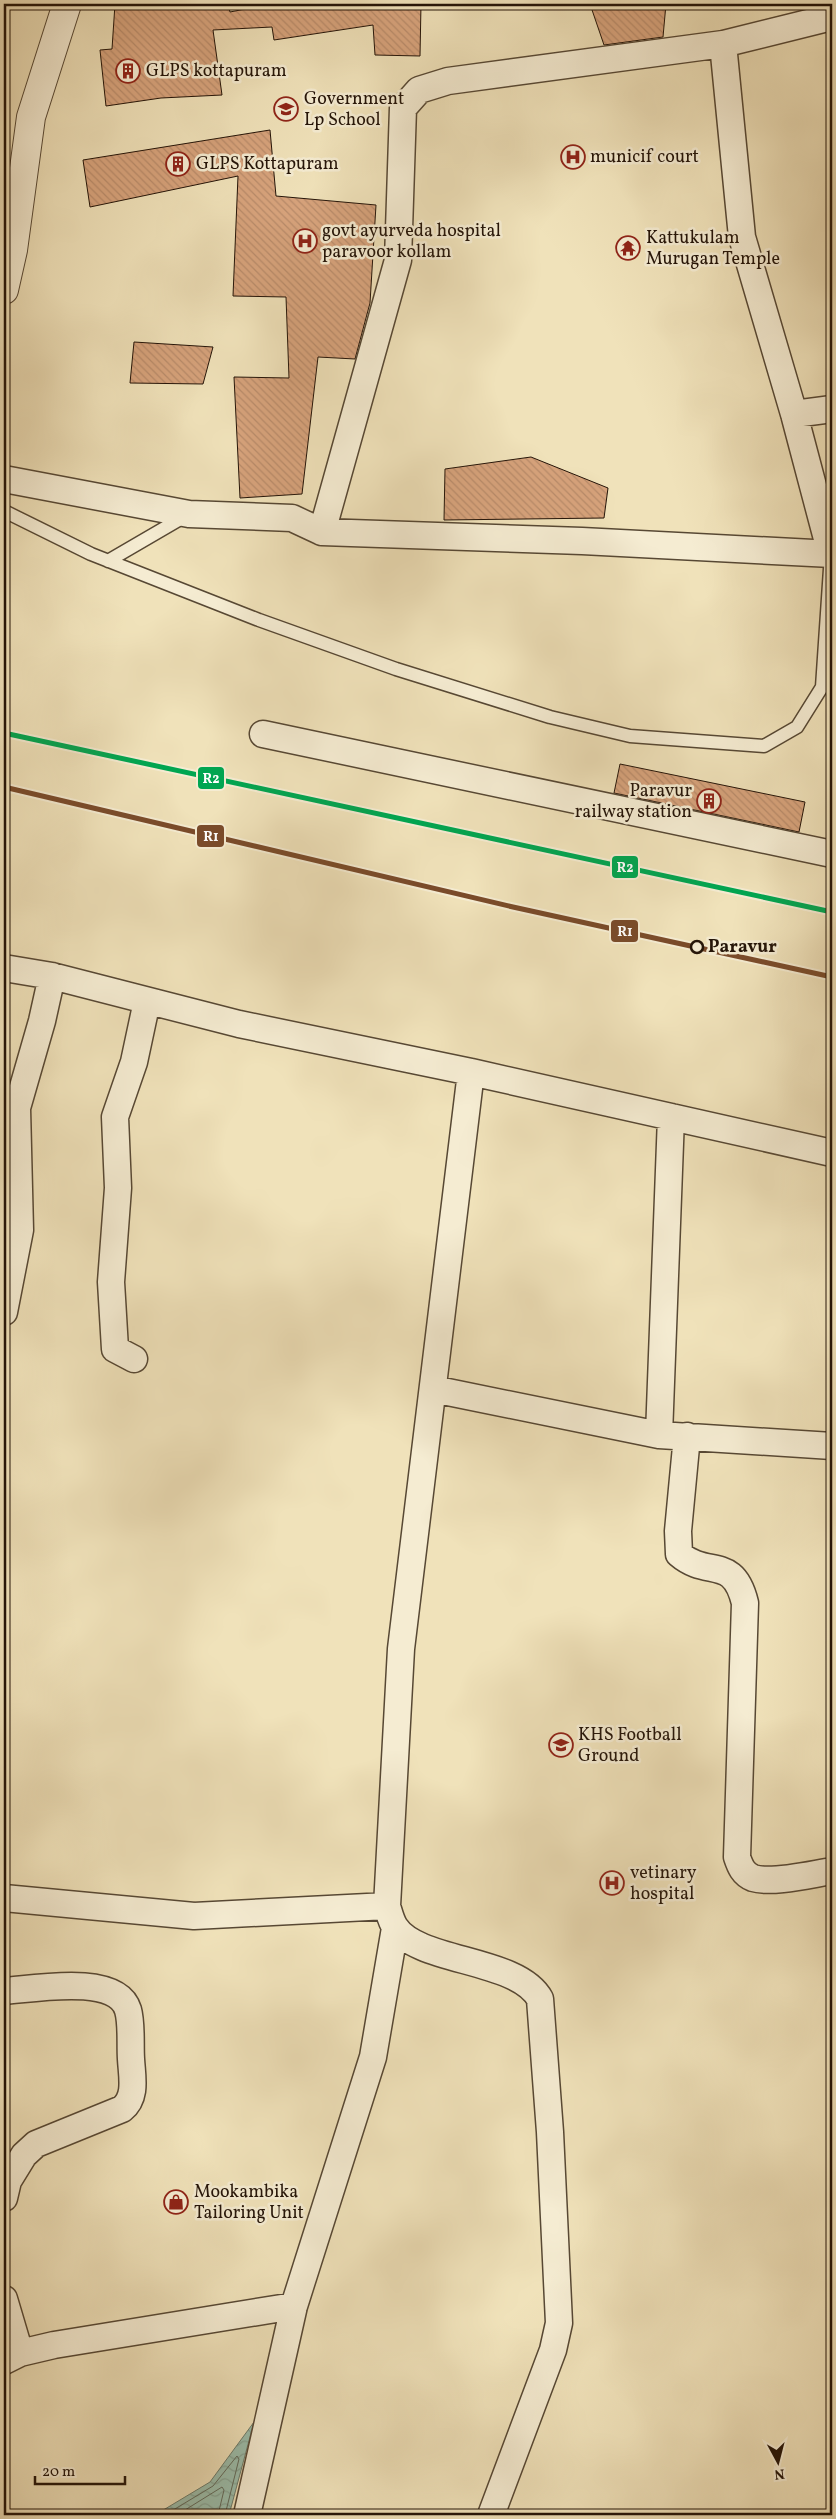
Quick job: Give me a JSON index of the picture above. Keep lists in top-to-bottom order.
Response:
{
  "places": {
    "building": ["GLPS kottapuram", "GLPS Kottapuram", "Paravur railway station"],
    "school or university": ["Government Lp School", "KHS Football Ground"],
    "hospital": ["municif court", "govt ayurveda hospital paravoor kollam", "vetinary hospital"],
    "temple": ["Kattukulam Murugan Temple"],
    "other": ["Paravur"],
    "shop": ["Mookambika Tailoring Unit"]
  },
  "lines": ["transit line R2", "transit line R1"],
  "scale_bar": "20 m",
  "north": "bottom"
}
